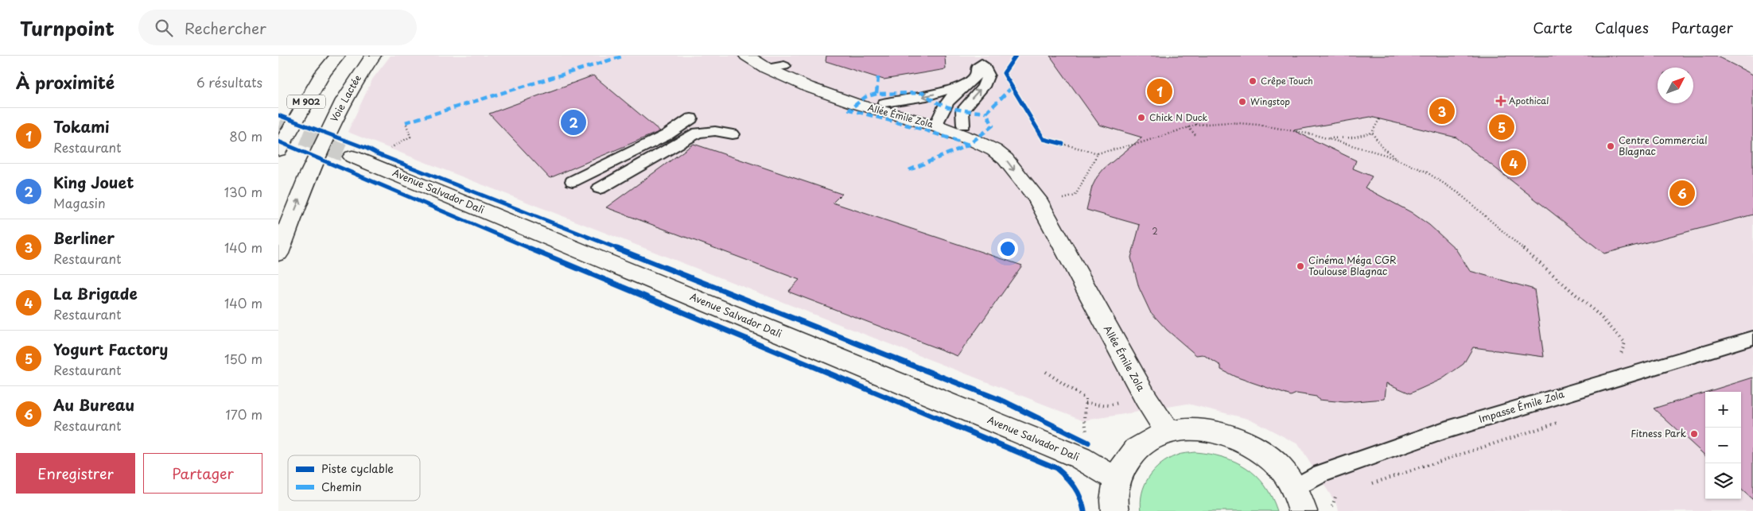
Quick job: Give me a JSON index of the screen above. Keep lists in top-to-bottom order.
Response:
{
  "streets": {
    "main road": [
      "Voie Lactée",
      "M 902",
      "Allée Émile Zola",
      "Avenue Salvador Dali"
    ],
    "lane": ["Impasse Émile Zola"]
  },
  "places": {
    "other": [
      "Crêpe Touch",
      "Wingstop",
      "Chick N Duck",
      "Centre Commercial Blagnac",
      "Cinéma Méga CGR Toulouse Blagnac",
      "Fitness Park"
    ],
    "health": ["Apothical"]
  },
  "house_numbers": ["2"],
  "legend": ["Piste cyclable", "Chemin"],
  "north": "top right",
  "page": {
    "header": "Turnpoint",
    "search": "Rechercher",
    "nav": ["Carte", "Calques", "Partager"],
    "heading": ["À proximité", "6 résultats"],
    "pins": [
      "1",
      "3",
      "2",
      "5",
      "4",
      "6"
    ],
    "list": [
      {
        "mark": "1",
        "name": "Tokami",
        "note": "Restaurant",
        "value": "80 m"
      },
      {
        "mark": "2",
        "name": "King Jouet",
        "note": "Magasin",
        "value": "130 m"
      },
      {
        "mark": "3",
        "name": "Berliner",
        "note": "Restaurant",
        "value": "140 m"
      },
      {
        "mark": "4",
        "name": "La Brigade",
        "note": "Restaurant",
        "value": "140 m"
      },
      {
        "mark": "5",
        "name": "Yogurt Factory",
        "note": "Restaurant",
        "value": "150 m"
      },
      {
        "mark": "6",
        "name": "Au Bureau",
        "note": "Restaurant",
        "value": "170 m"
      }
    ],
    "map_buttons": ["+", "−"],
    "buttons": ["Enregistrer", "Partager"]
  }
}
